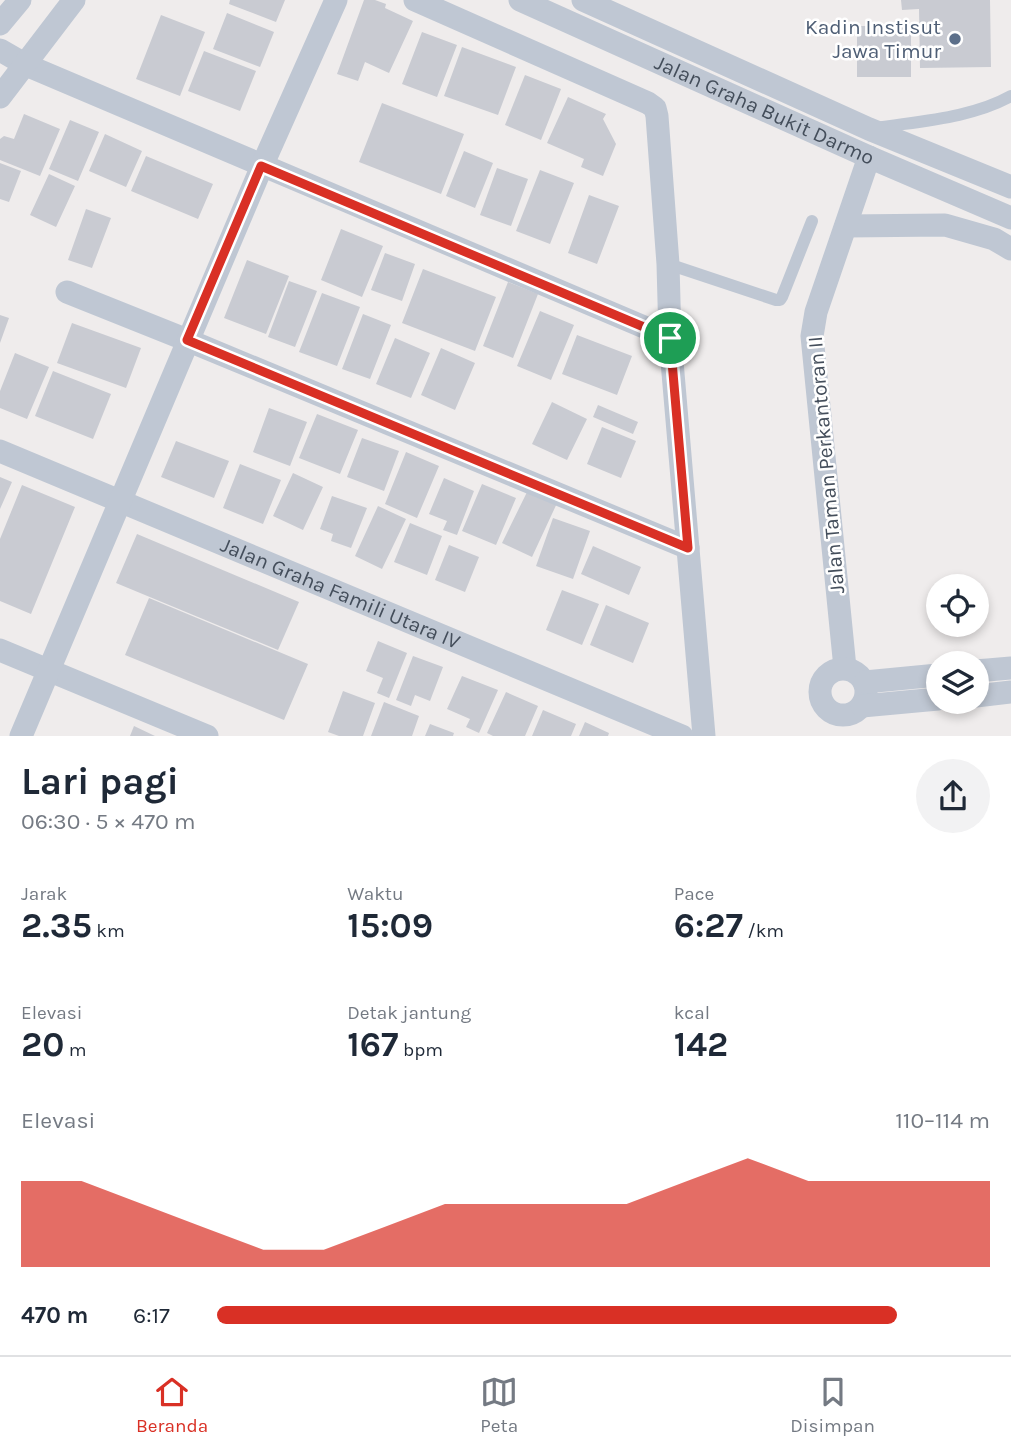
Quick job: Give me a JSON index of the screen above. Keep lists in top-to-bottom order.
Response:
{
  "streets": {
    "street": ["Jalan Graha Bukit Darmo", "Jalan Taman Perkantoran II", "Jalan Graha Famili Utara IV"]
  },
  "crossings": [
    ["Jalan Graha Bukit Darmo", "Jalan Taman Perkantoran II"]
  ],
  "places": ["Kadin Instisut Jawa Timur"],
  "page": {
    "heading": ["Lari pagi", "06:30 · 5 × 470 m"],
    "stats": [
      ["Jarak", "2.35 km"],
      ["Waktu", "15:09"],
      ["Pace", "6:27 /km"],
      ["Elevasi", "20 m"],
      ["Detak jantung", "167 bpm"],
      ["kcal", "142"]
    ],
    "chart": ["Elevasi", "110–114 m"],
    "list": [
      {
        "name": "470 m",
        "note": "6:17"
      }
    ],
    "tabs": ["Beranda", "Peta", "Disimpan"]
  }
}
